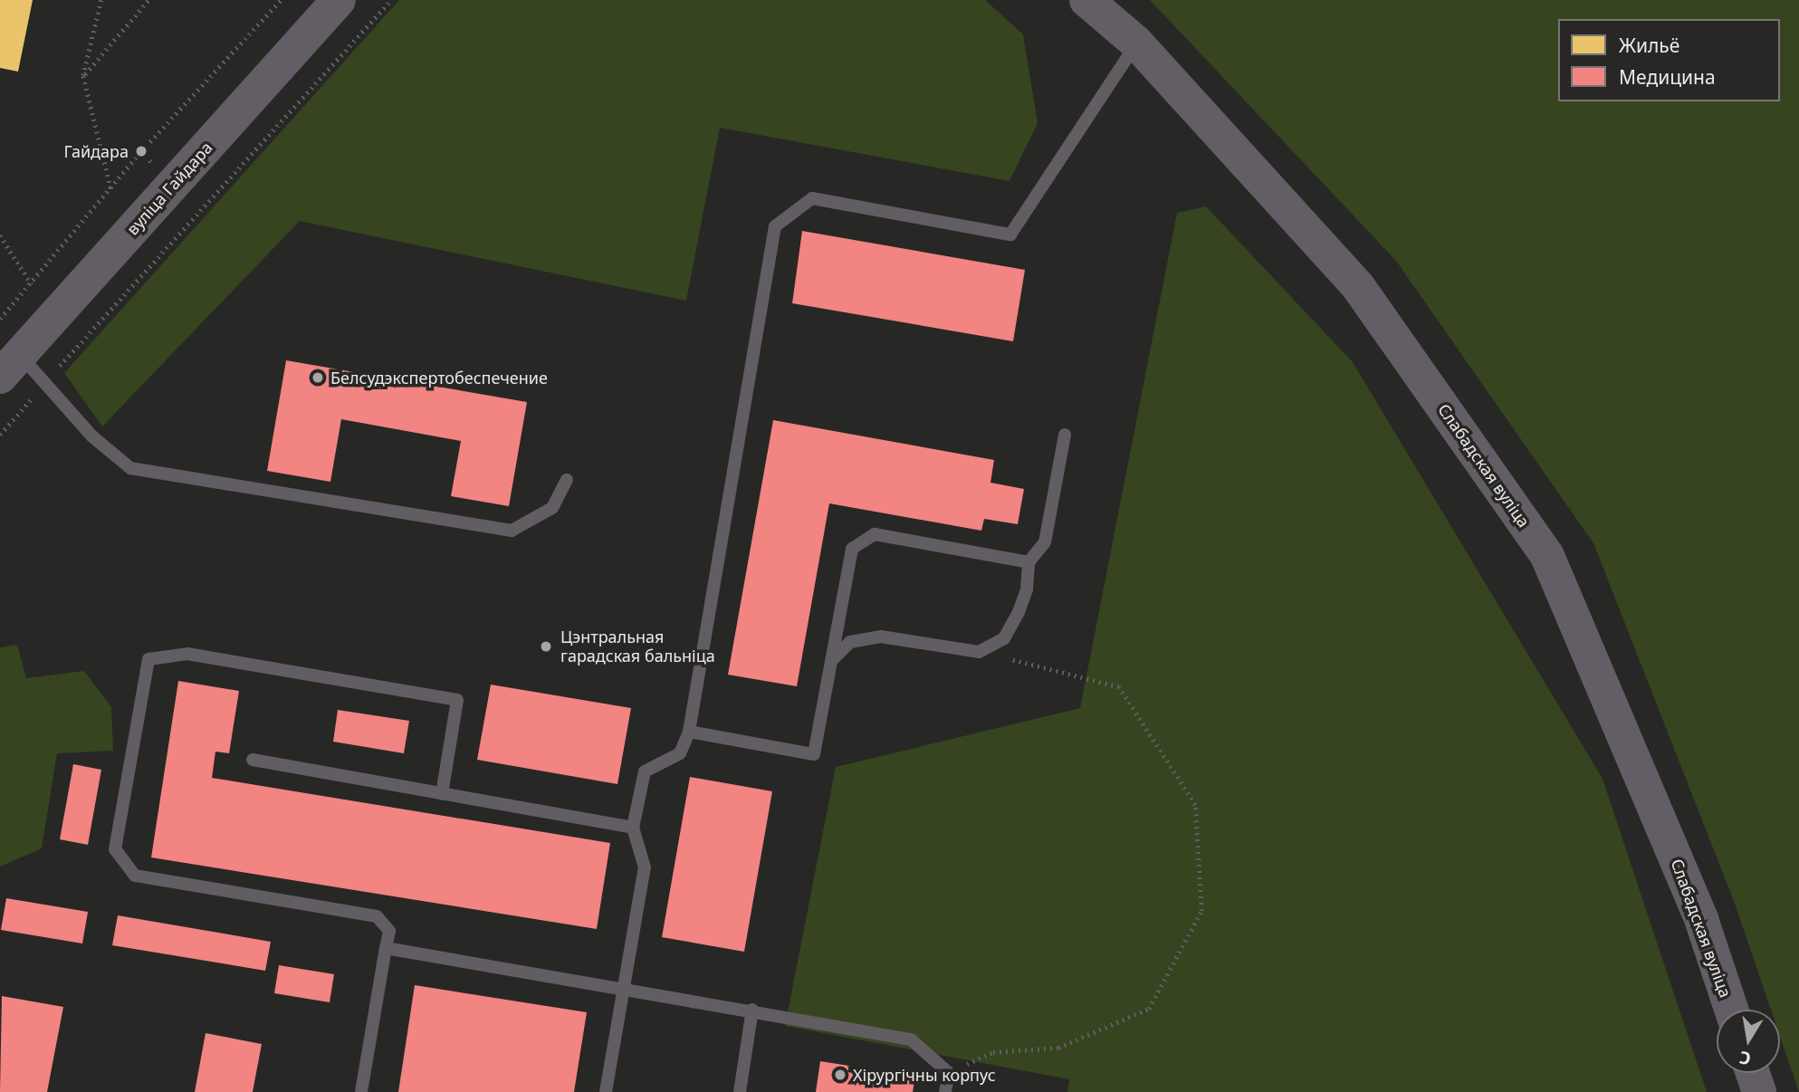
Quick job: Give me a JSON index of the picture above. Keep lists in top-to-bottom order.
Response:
{
  "streets": {
    "street": ["вуліца Гайдара", "Слабадская вуліца"]
  },
  "places": [
    "Гайдара",
    "Белсудэкспертобеспечение",
    "Цэнтральная гарадская бальніца",
    "Хірургічны корпус"
  ],
  "legend": ["Жильё", "Медицина"],
  "north": "bottom"
}
